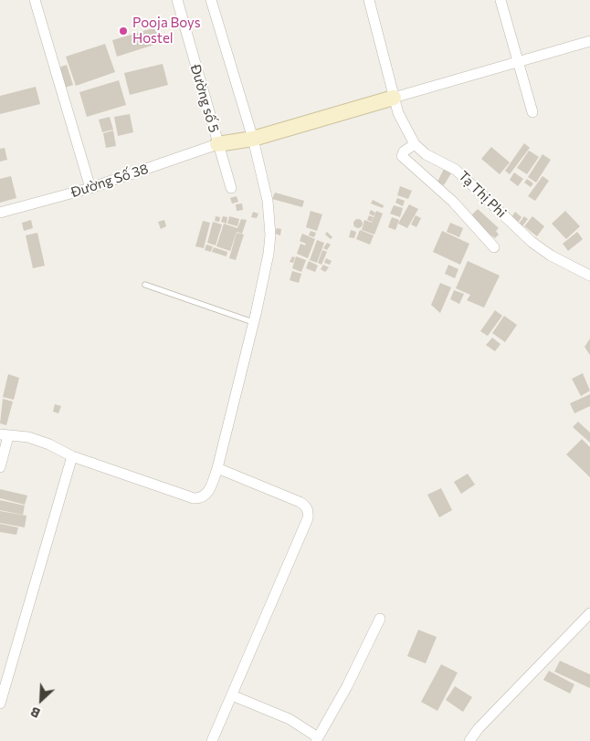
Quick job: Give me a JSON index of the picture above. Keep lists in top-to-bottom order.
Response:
{
  "streets": {
    "street": ["Đường số 5", "Đường Số 38", "Tạ Thị Phi"]
  },
  "crossings": [
    ["Đường số 5", "Đường Số 38"]
  ],
  "places": ["Pooja Boys Hostel"],
  "north": "bottom left"
}
